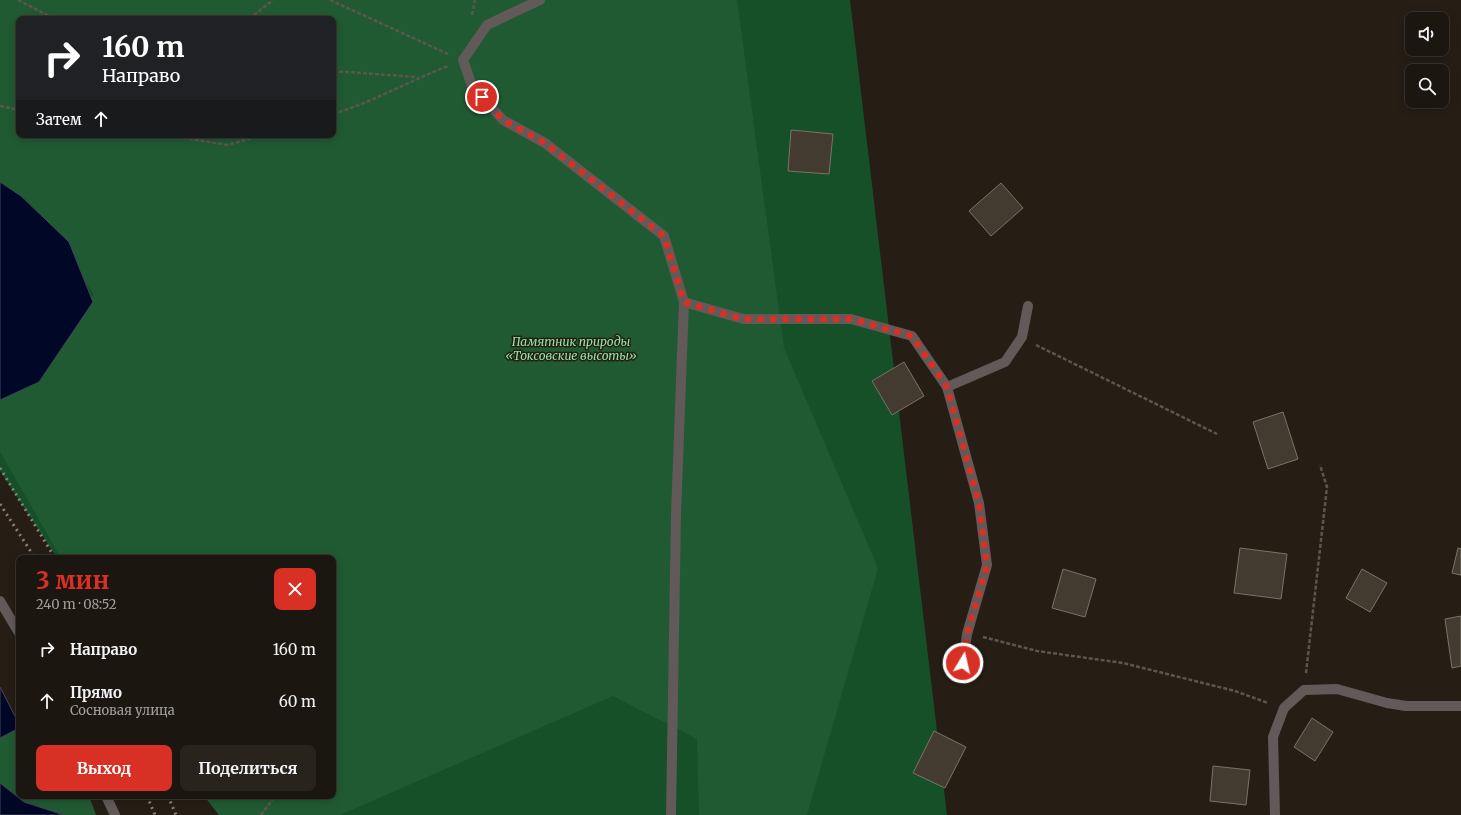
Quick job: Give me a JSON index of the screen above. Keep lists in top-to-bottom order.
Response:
{
  "parks": ["Памятник природы «Токсовские высоты»"],
  "page": {
    "turn": ["160 m", "Направо"],
    "then": "Затем",
    "heading": ["3 мин", "240 m · 08:52"],
    "list": [
      {
        "name": "Направо",
        "value": "160 m"
      },
      {
        "name": "Прямо",
        "note": "Сосновая улица",
        "value": "60 m"
      }
    ],
    "buttons": ["Выход", "Поделиться"]
  }
}
